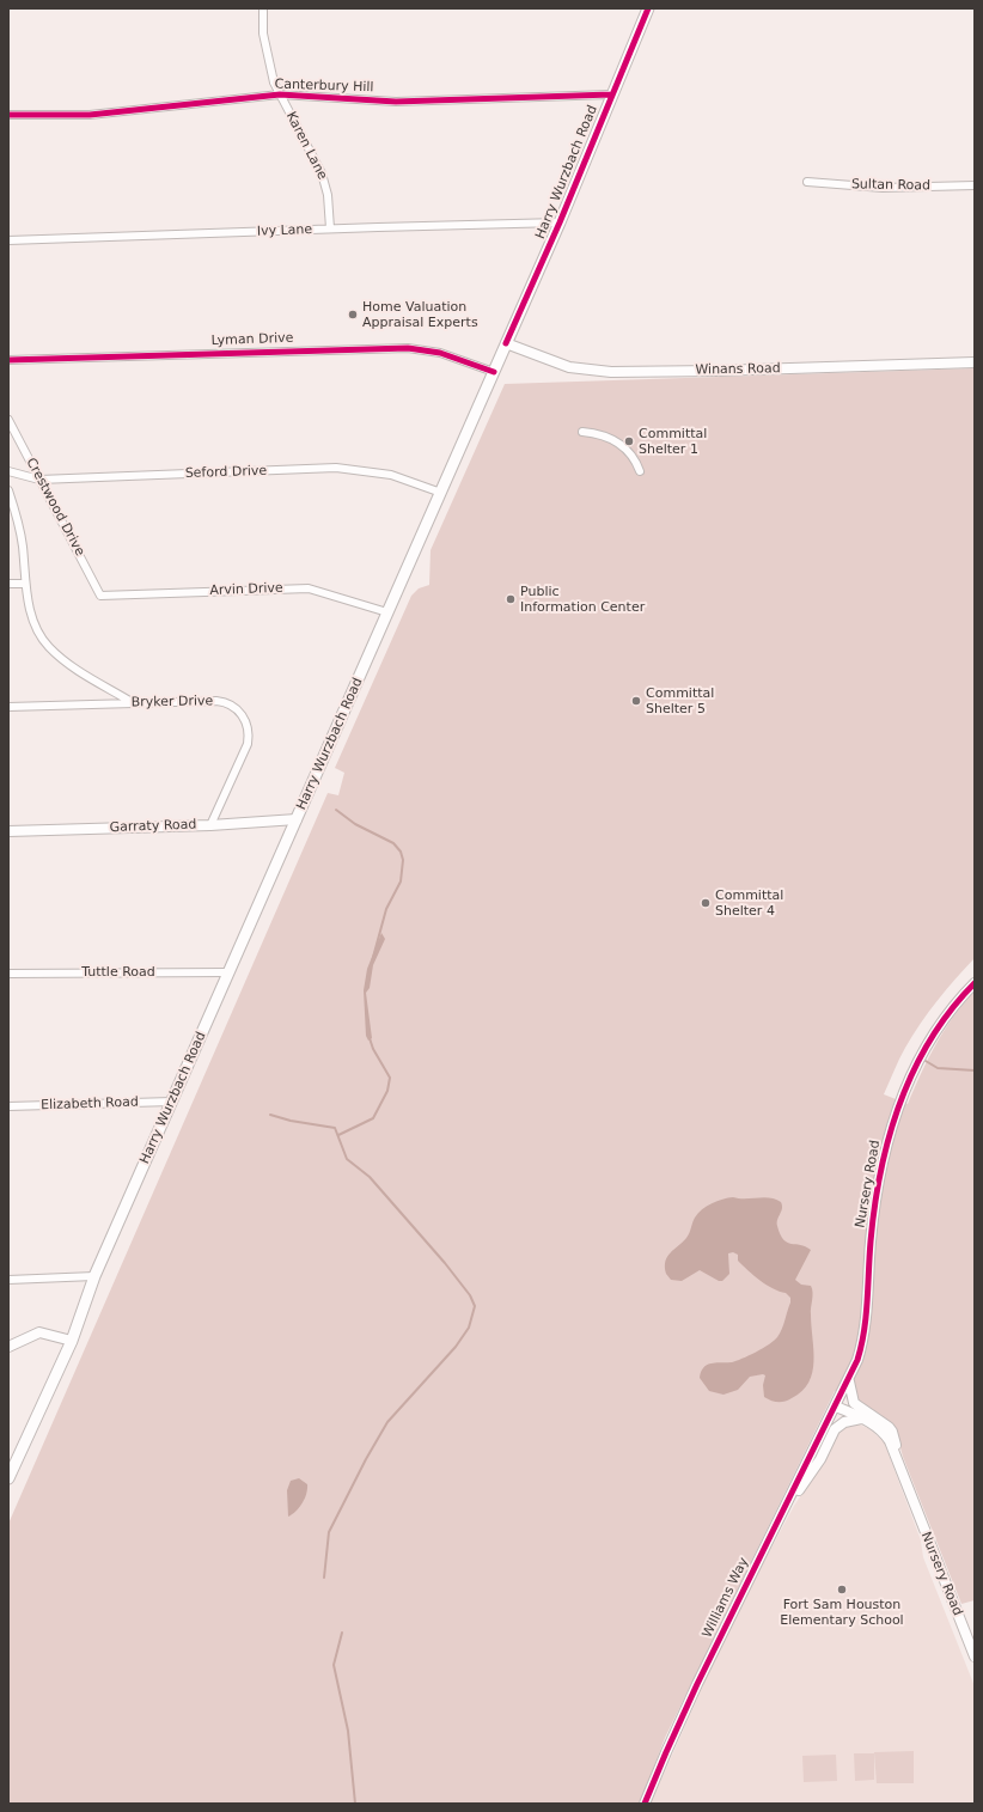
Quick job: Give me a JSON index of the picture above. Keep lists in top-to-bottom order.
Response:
{
  "streets": {
    "main road": ["Harry Wurzbach Road"],
    "street": [
      "Canterbury Hill",
      "Karen Lane",
      "Sultan Road",
      "Ivy Lane",
      "Lyman Drive",
      "Winans Road",
      "Seford Drive",
      "Crestwood Drive",
      "Arvin Drive",
      "Bryker Drive",
      "Garraty Road",
      "Tuttle Road",
      "Elizabeth Road",
      "Nursery Road",
      "Williams Way"
    ]
  },
  "crossings": [
    ["Canterbury Hill", "Karen Lane"],
    ["Canterbury Hill", "Harry Wurzbach Road"],
    ["Karen Lane", "Ivy Lane"],
    ["Harry Wurzbach Road", "Ivy Lane"],
    ["Harry Wurzbach Road", "Lyman Drive"],
    ["Harry Wurzbach Road", "Winans Road"],
    ["Harry Wurzbach Road", "Seford Drive"],
    ["Harry Wurzbach Road", "Arvin Drive"],
    ["Harry Wurzbach Road", "Garraty Road"],
    ["Harry Wurzbach Road", "Tuttle Road"],
    ["Harry Wurzbach Road", "Elizabeth Road"],
    ["Seford Drive", "Crestwood Drive"],
    ["Crestwood Drive", "Arvin Drive"],
    ["Bryker Drive", "Garraty Road"],
    ["Nursery Road", "Williams Way"]
  ],
  "places": [
    "Home Valuation Appraisal Experts",
    "Committal Shelter 1",
    "Public Information Center",
    "Committal Shelter 5",
    "Committal Shelter 4",
    "Fort Sam Houston Elementary School"
  ]
}
